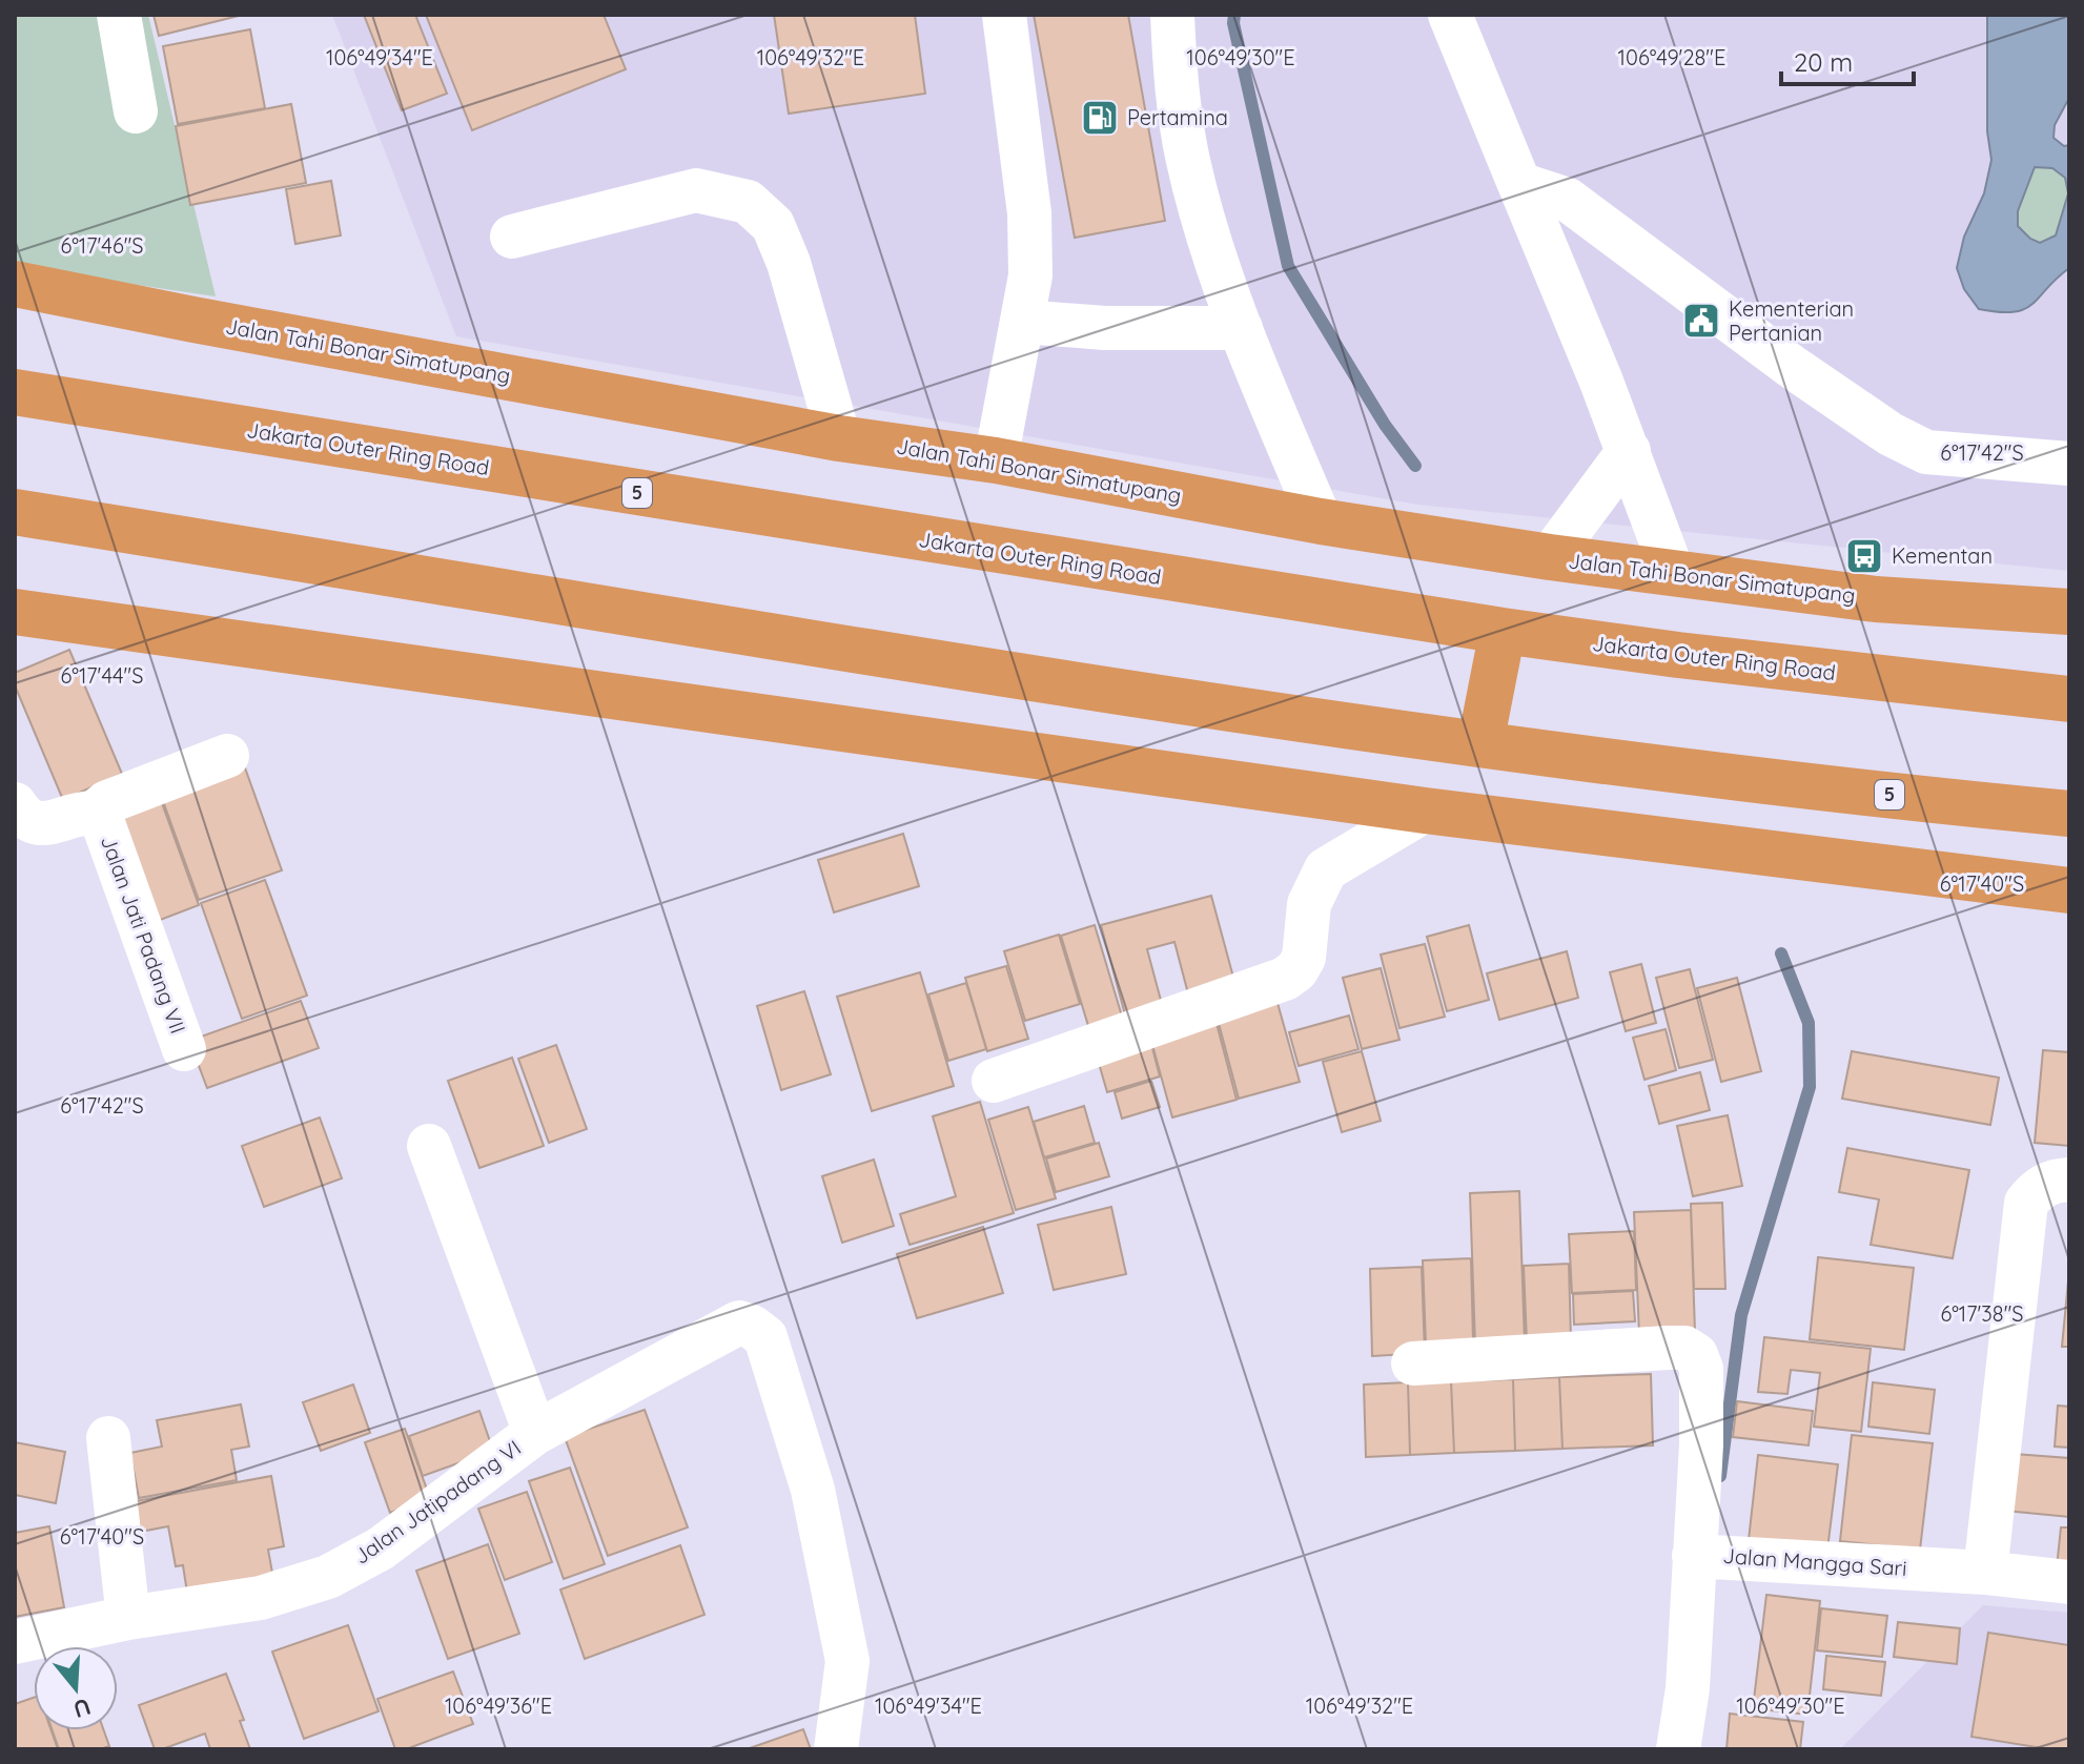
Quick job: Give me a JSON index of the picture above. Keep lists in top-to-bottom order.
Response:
{
  "streets": {
    "highway": ["Jalan Tahi Bonar Simatupang", "Jakarta Outer Ring Road", "5"],
    "street": ["Jalan Jati Padang VII", "Jalan Jatipadang VI", "Jalan Mangga Sari"]
  },
  "places": {
    "fuel station": ["Pertamina"],
    "public building": ["Kementerian Pertanian"],
    "bus stop": ["Kementan"]
  },
  "scale_bar": "20 m",
  "north": "bottom",
  "coordinates": [
    "106°49'34\"E",
    "106°49'32\"E",
    "106°49'30\"E",
    "106°49'28\"E",
    "6°17'46\"S",
    "6°17'42\"S",
    "6°17'44\"S",
    "6°17'40\"S",
    "6°17'38\"S",
    "106°49'36\"E"
  ]
}
